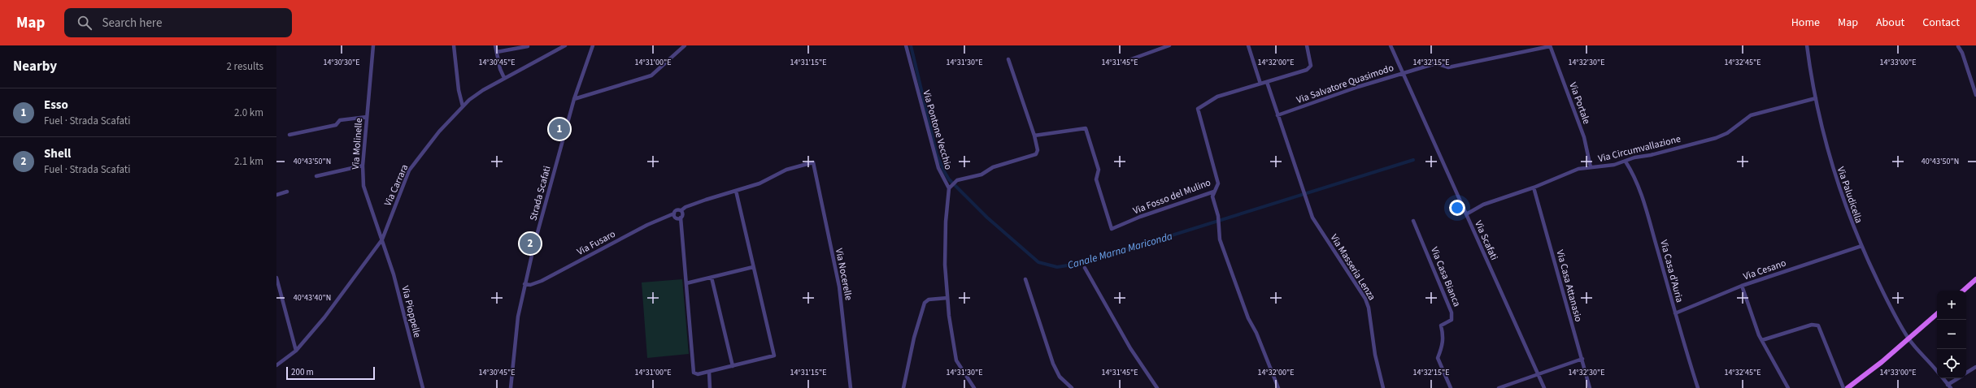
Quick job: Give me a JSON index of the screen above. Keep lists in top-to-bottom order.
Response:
{
  "streets": {
    "street": [
      "Via Salvatore Quasimodo",
      "Via Portale",
      "Via Pontone Vecchio",
      "Via Molinelle",
      "Via Circumvallazione",
      "Via Carrara",
      "Strada Scafati",
      "Via Paludicella",
      "Via Fosso del Mulino",
      "Via Scafati",
      "Via Fusaro",
      "Via Masseria Lenza",
      "Via Cesano",
      "Via Casa d'Auria",
      "Via Nocerelle",
      "Via Casa Bianca",
      "Via Casa Attanasio",
      "Via Pioppelle"
    ]
  },
  "crossings": [
    ["Via Salvatore Quasimodo", "Via Portale"],
    ["Via Salvatore Quasimodo", "Via Scafati"],
    ["Via Salvatore Quasimodo", "Via Masseria Lenza"],
    ["Via Portale", "Via Circumvallazione"],
    ["Via Molinelle", "Via Carrara"],
    ["Via Molinelle", "Via Pioppelle"],
    ["Via Circumvallazione", "Via Paludicella"],
    ["Via Circumvallazione", "Via Scafati"],
    ["Via Circumvallazione", "Via Casa d'Auria"],
    ["Via Circumvallazione", "Via Casa Attanasio"],
    ["Via Carrara", "Via Pioppelle"],
    ["Strada Scafati", "Via Fusaro"],
    ["Via Paludicella", "Via Cesano"],
    ["Via Fosso del Mulino", "Via Masseria Lenza"],
    ["Via Fusaro", "Via Nocerelle"],
    ["Via Cesano", "Via Casa d'Auria"]
  ],
  "water": ["Canale Marna Mariconda"],
  "scale_bar": "200 m",
  "page": {
    "header": "Map",
    "search": "Search here",
    "nav": [
      "Home",
      "Map",
      "About",
      "Contact"
    ],
    "heading": ["Nearby", "2 results"],
    "list": [
      {
        "mark": "1",
        "name": "Esso",
        "note": "Fuel · Strada Scafati",
        "value": "2.0 km"
      },
      {
        "mark": "2",
        "name": "Shell",
        "note": "Fuel · Strada Scafati",
        "value": "2.1 km"
      }
    ],
    "pins": ["1", "2"],
    "map_buttons": ["+", "−"],
    "scale": "200 m"
  },
  "coordinates": [
    "14°30'30\"E",
    "14°30'45\"E",
    "14°31'00\"E",
    "14°31'15\"E",
    "14°31'30\"E",
    "14°31'45\"E",
    "14°32'00\"E",
    "14°32'15\"E",
    "14°32'30\"E",
    "14°32'45\"E",
    "14°33'00\"E",
    "40°43'50\"N",
    "40°43'40\"N"
  ]
}
